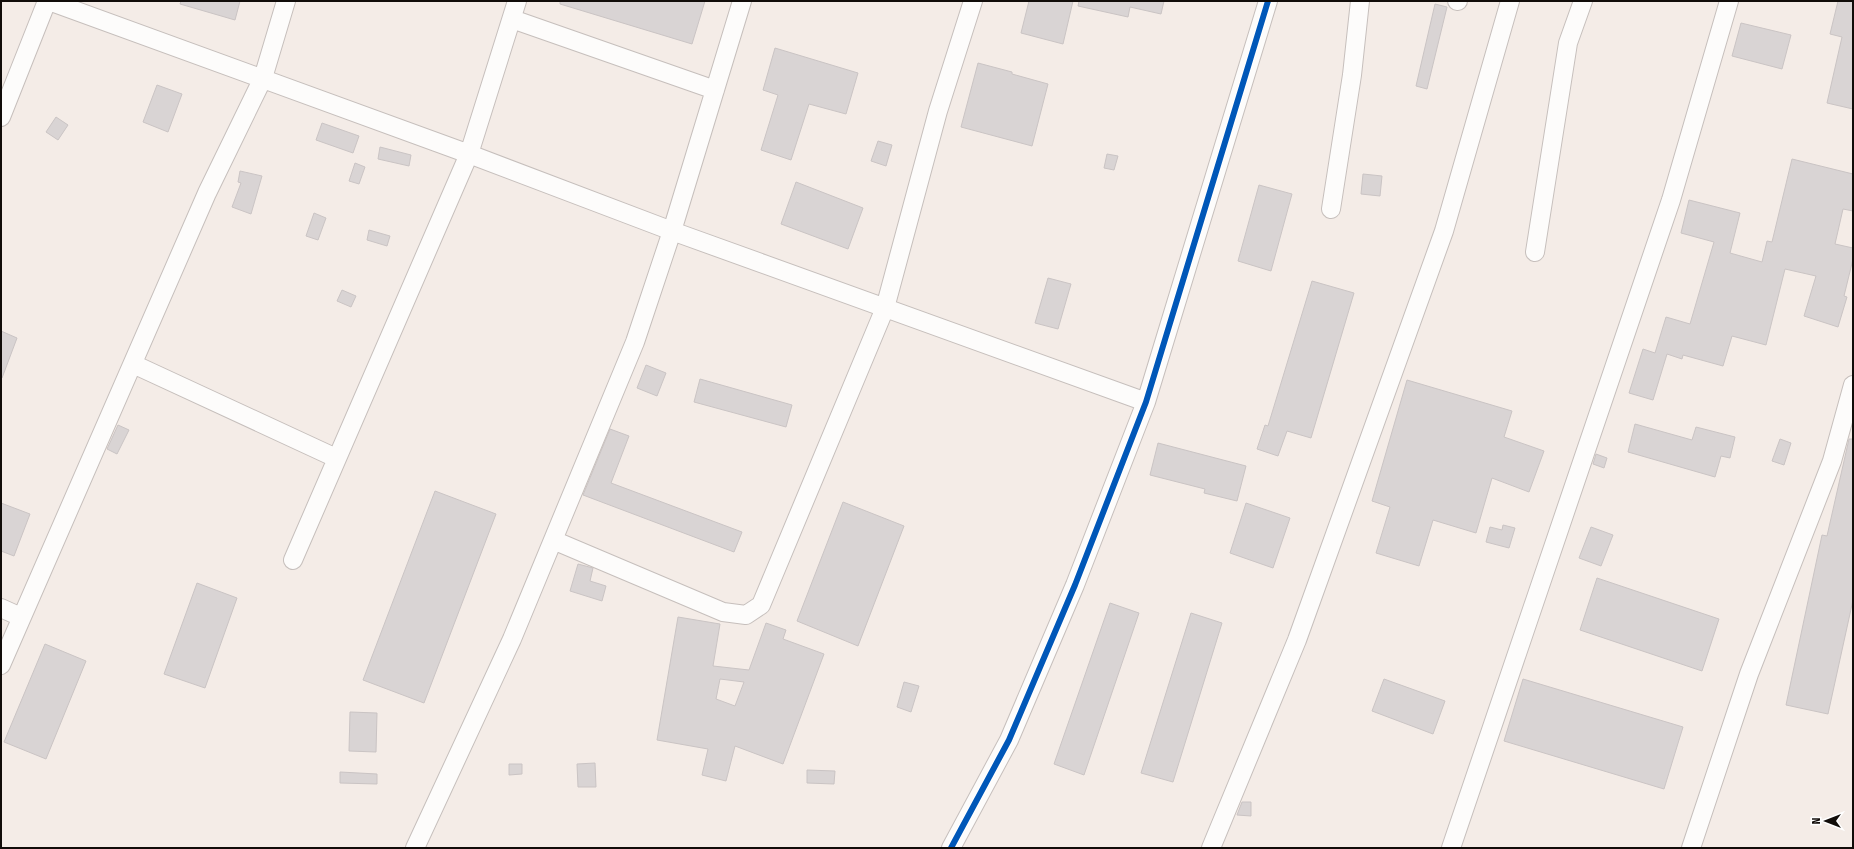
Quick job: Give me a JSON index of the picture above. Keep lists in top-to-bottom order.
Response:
{
  "north": "left"
}
